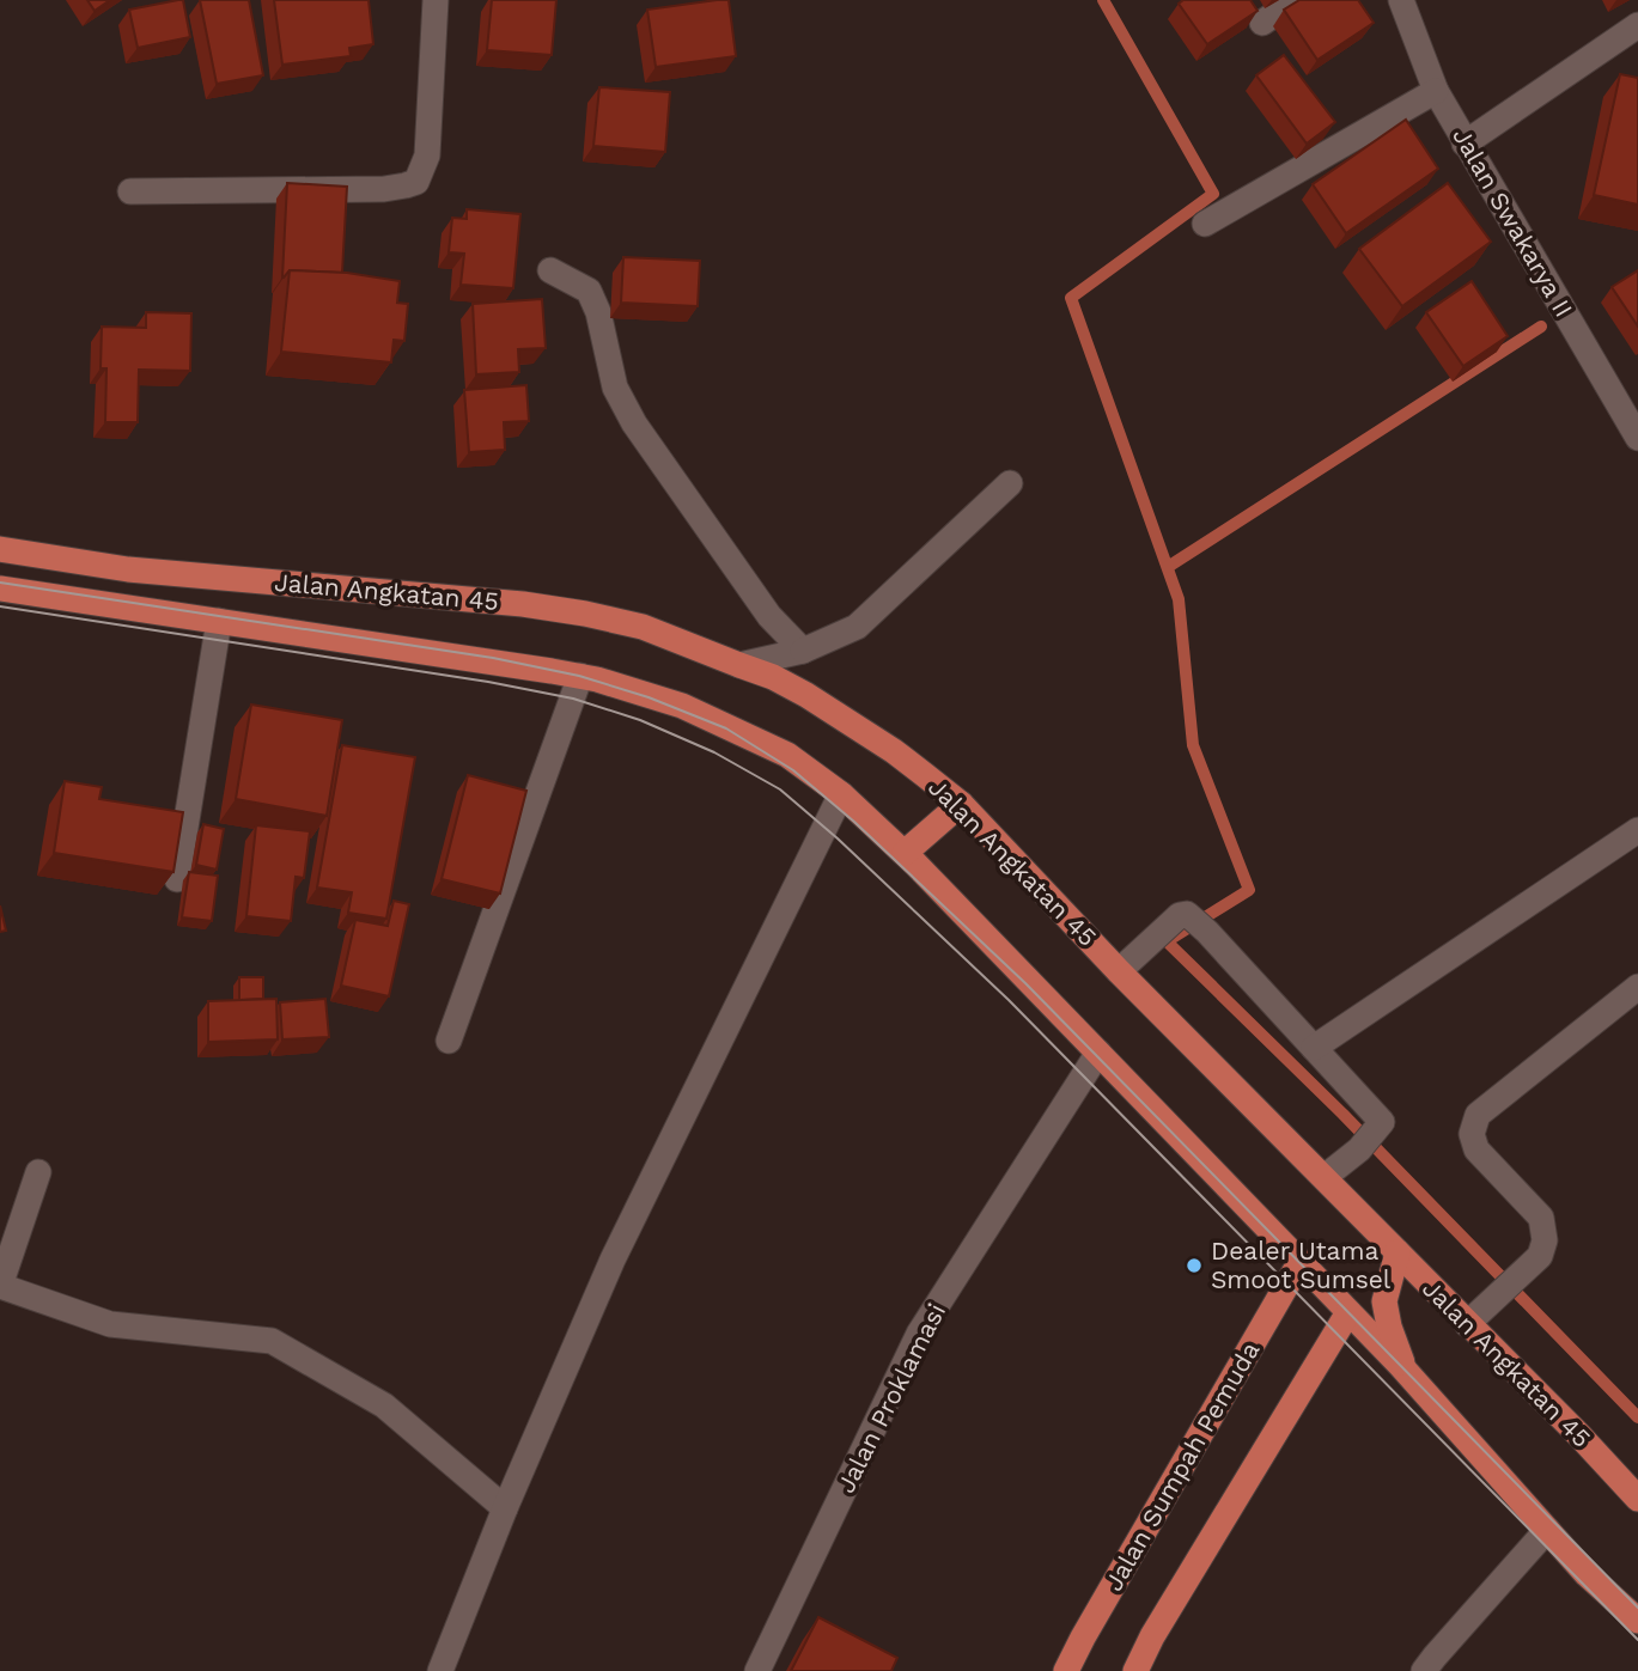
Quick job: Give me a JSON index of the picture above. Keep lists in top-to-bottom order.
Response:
{
  "streets": {
    "main road": ["Jalan Angkatan 45", "Jalan Sumpah Pemuda"],
    "street": ["Jalan Swakarya II", "Jalan Proklamasi"]
  },
  "crossings": [
    ["Jalan Angkatan 45", "Jalan Proklamasi"],
    ["Jalan Angkatan 45", "Jalan Sumpah Pemuda"]
  ],
  "places": ["Dealer Utama Smoot Sumsel"]
}
